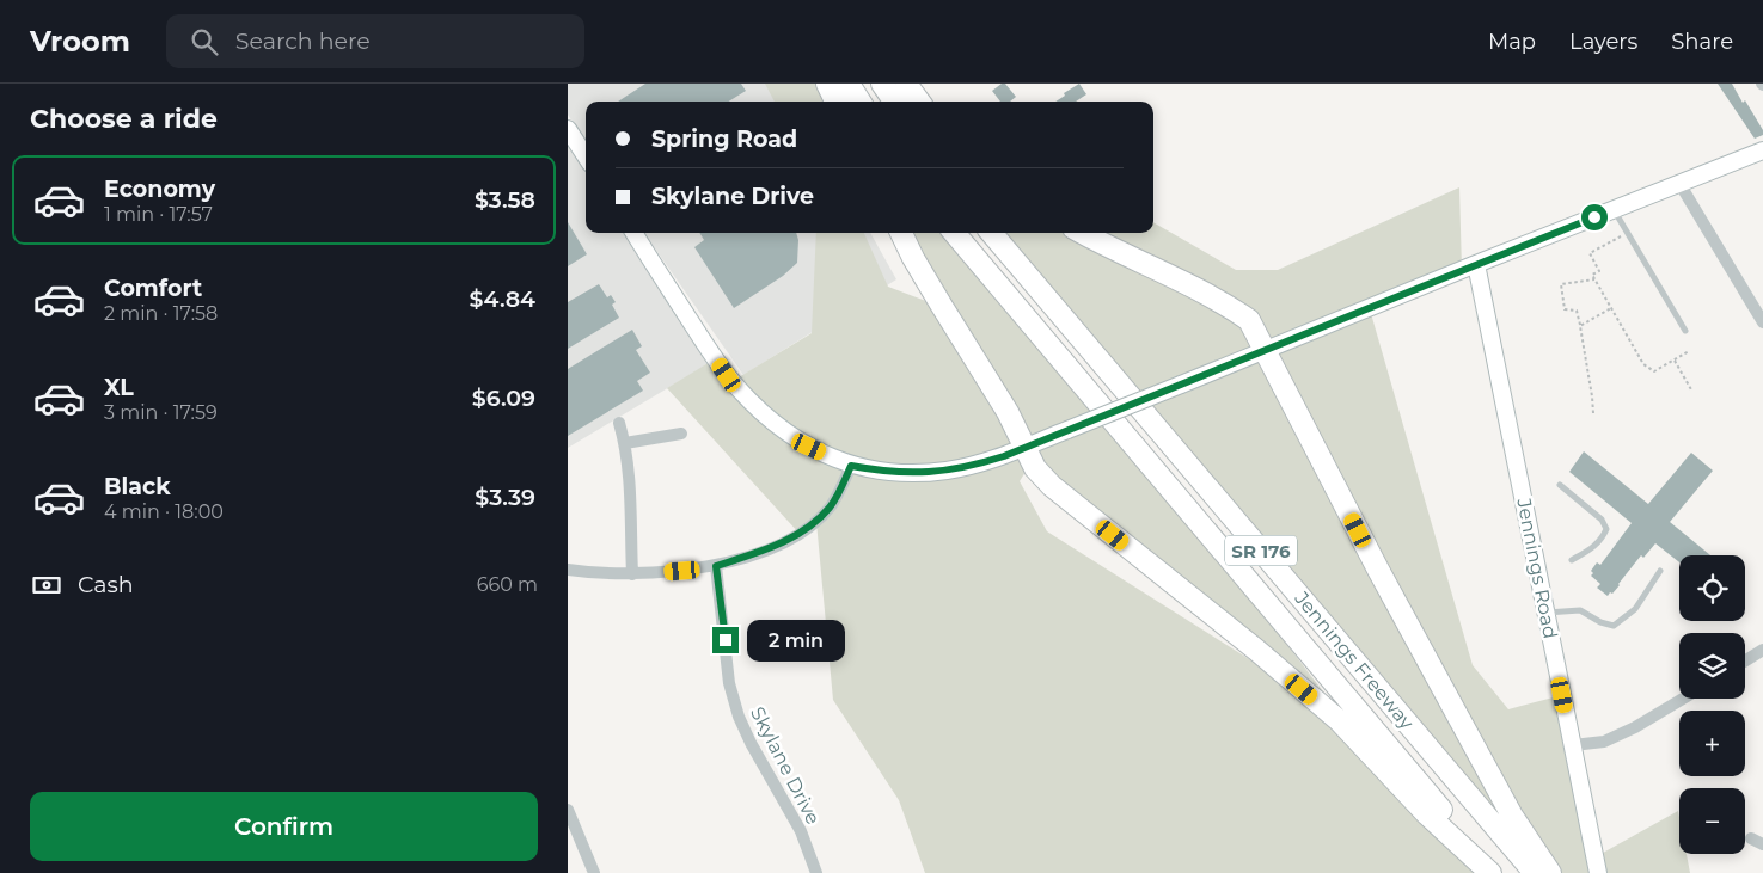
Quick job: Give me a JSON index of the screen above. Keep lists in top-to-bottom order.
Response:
{
  "streets": {
    "highway": ["SR 176", "Jennings Freeway"],
    "street": ["Jennings Road", "Skylane Drive"]
  },
  "page": {
    "header": "Vroom",
    "search": "Search here",
    "nav": ["Map", "Layers", "Share"],
    "heading": "Choose a ride",
    "banner": ["Spring Road", "Skylane Drive"],
    "list": [
      {
        "name": "Economy",
        "note": "1 min · 17:57",
        "value": "$3.58"
      },
      {
        "name": "Comfort",
        "note": "2 min · 17:58",
        "value": "$4.84"
      },
      {
        "name": "XL",
        "note": "3 min · 17:59",
        "value": "$6.09"
      },
      {
        "name": "Black",
        "note": "4 min · 18:00",
        "value": "$3.39"
      }
    ],
    "pay": ["Cash", "660 m"],
    "map_buttons": ["+", "−"],
    "bubble": "2 min",
    "buttons": "Confirm"
  }
}
